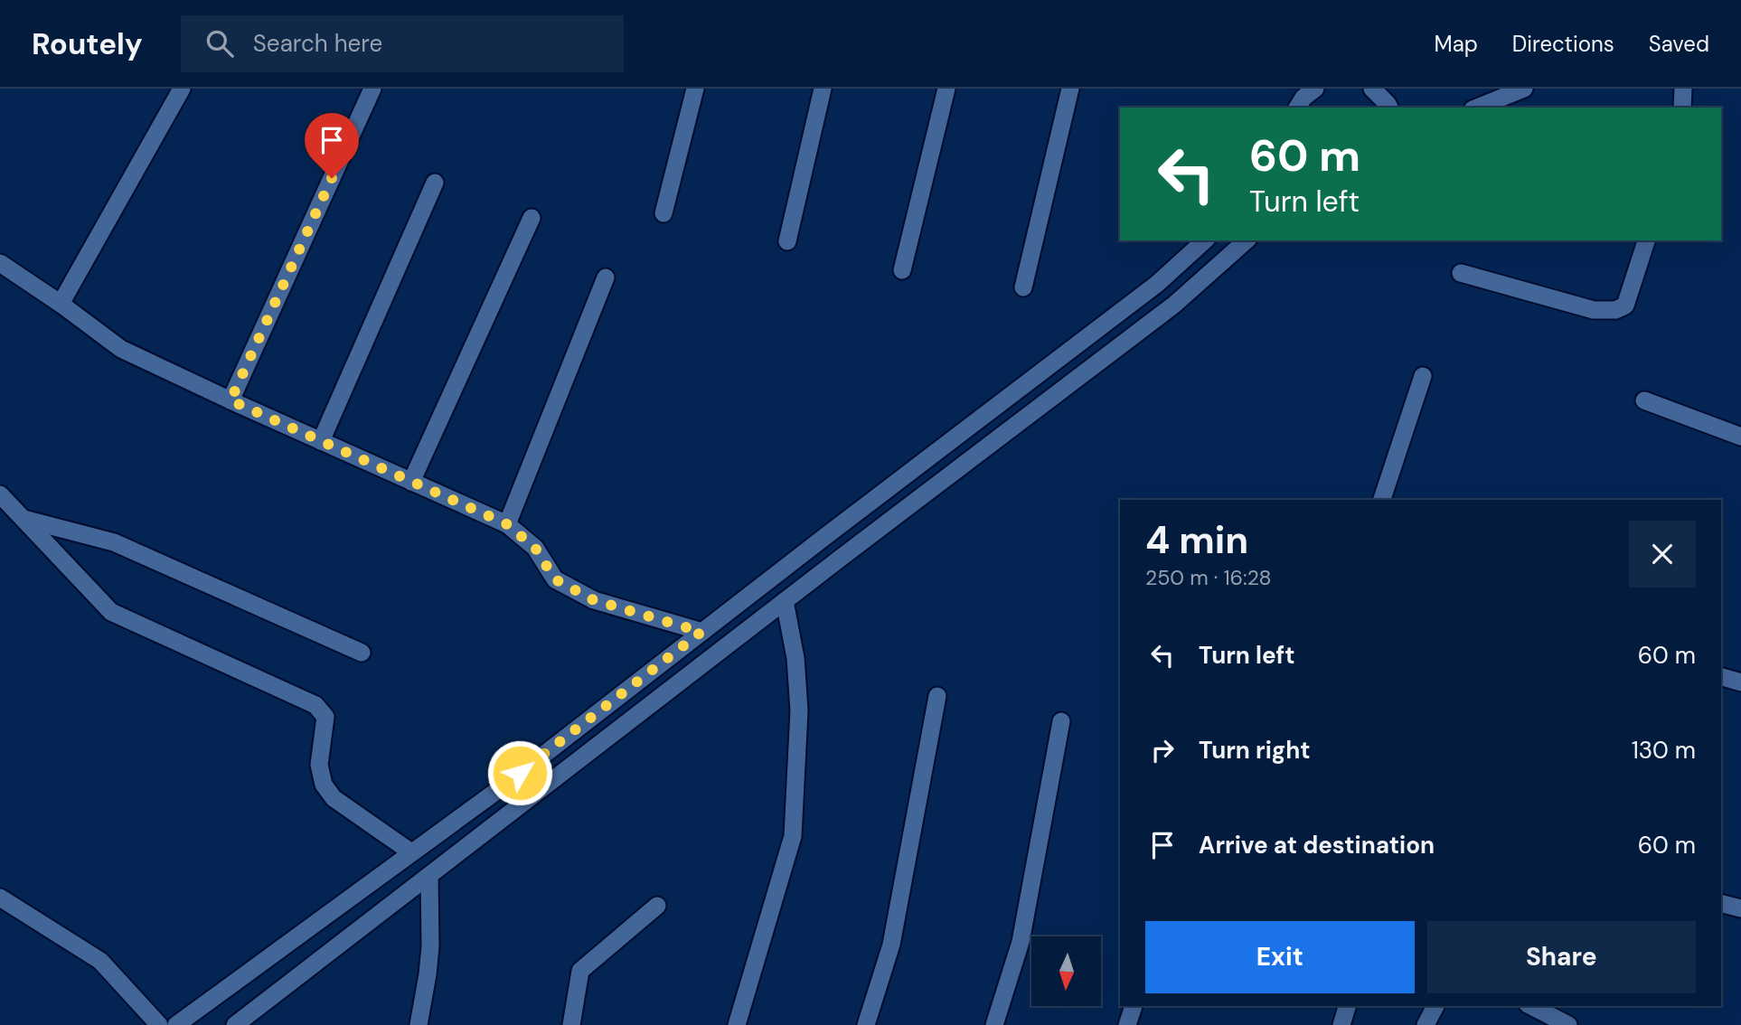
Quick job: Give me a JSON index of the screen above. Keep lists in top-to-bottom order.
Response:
{
  "north": "bottom",
  "page": {
    "header": "Routely",
    "search": "Search here",
    "nav": ["Map", "Directions", "Saved"],
    "turn": ["60 m", "Turn left"],
    "heading": ["4 min", "250 m · 16:28"],
    "list": [
      {
        "name": "Turn left",
        "value": "60 m"
      },
      {
        "name": "Turn right",
        "value": "130 m"
      },
      {
        "name": "Arrive at destination",
        "value": "60 m"
      }
    ],
    "buttons": ["Exit", "Share"]
  }
}
